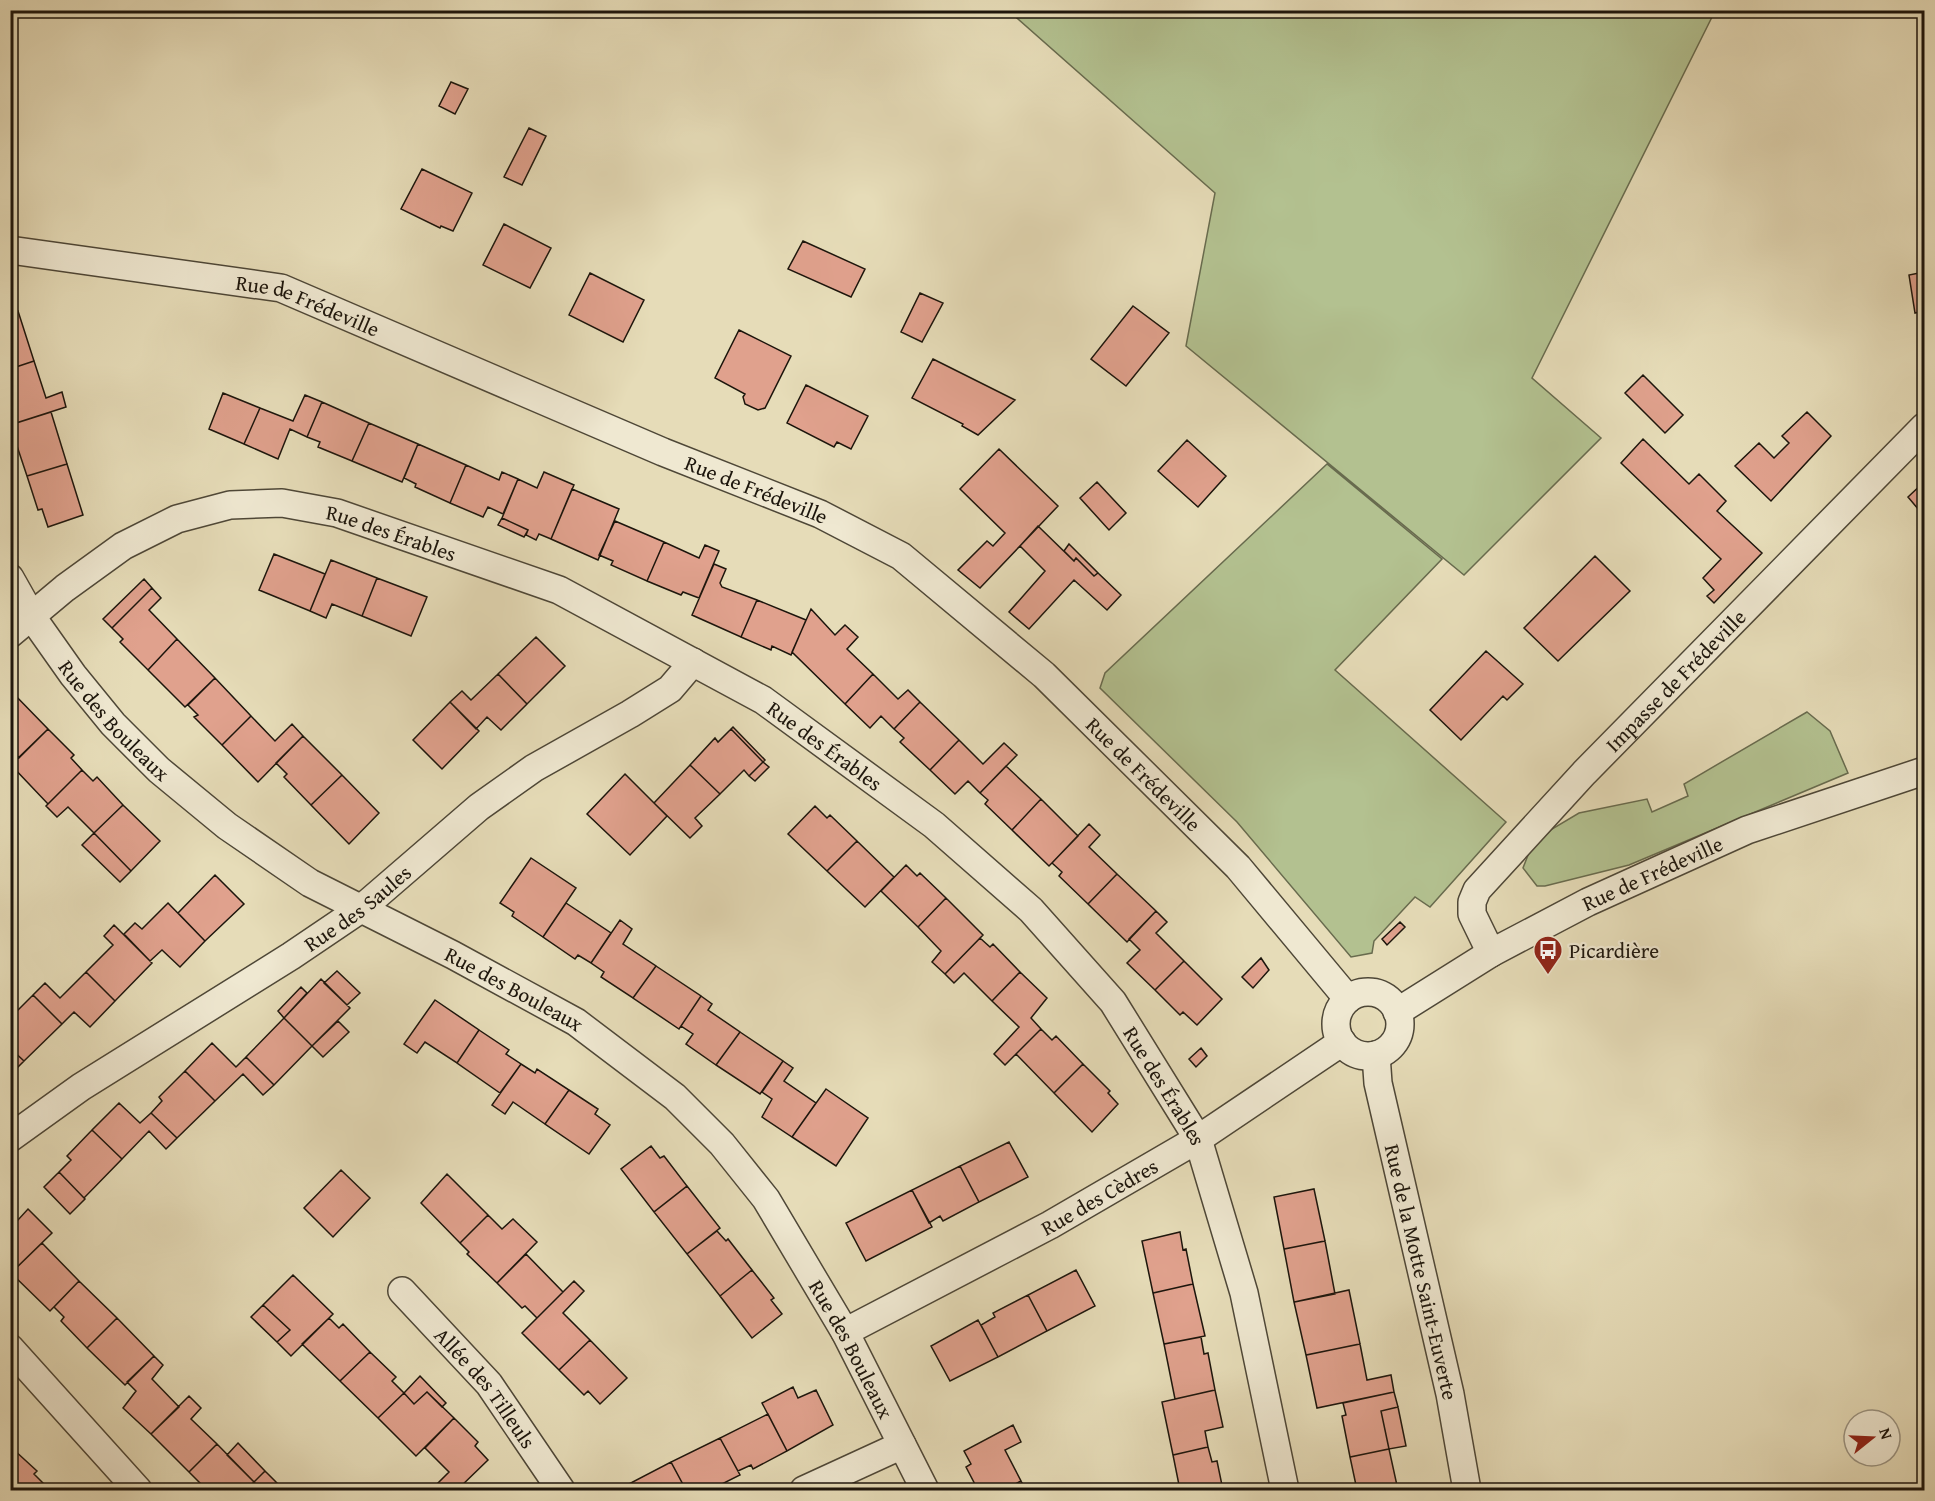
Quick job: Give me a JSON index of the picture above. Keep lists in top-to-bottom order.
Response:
{
  "streets": {
    "street": [
      "Rue de Frédeville",
      "Rue des Érables",
      "Impasse de Frédeville",
      "Rue des Bouleaux",
      "Rue des Saules",
      "Rue des Cèdres",
      "Rue de la Motte Saint-Euverte",
      "Allée des Tilleuls"
    ]
  },
  "crossings": [
    ["Rue de Frédeville", "Impasse de Frédeville"],
    ["Rue de Frédeville", "Rue des Cèdres"],
    ["Rue de Frédeville", "Rue de la Motte Saint-Euverte"],
    ["Rue des Érables", "Rue des Bouleaux"],
    ["Rue des Érables", "Rue des Saules"],
    ["Rue des Érables", "Rue des Cèdres"],
    ["Rue des Bouleaux", "Rue des Saules"],
    ["Rue des Bouleaux", "Rue des Cèdres"],
    ["Rue des Cèdres", "Rue de la Motte Saint-Euverte"]
  ],
  "places": {
    "bus stop": ["Picardière"]
  },
  "north": "right"
}
